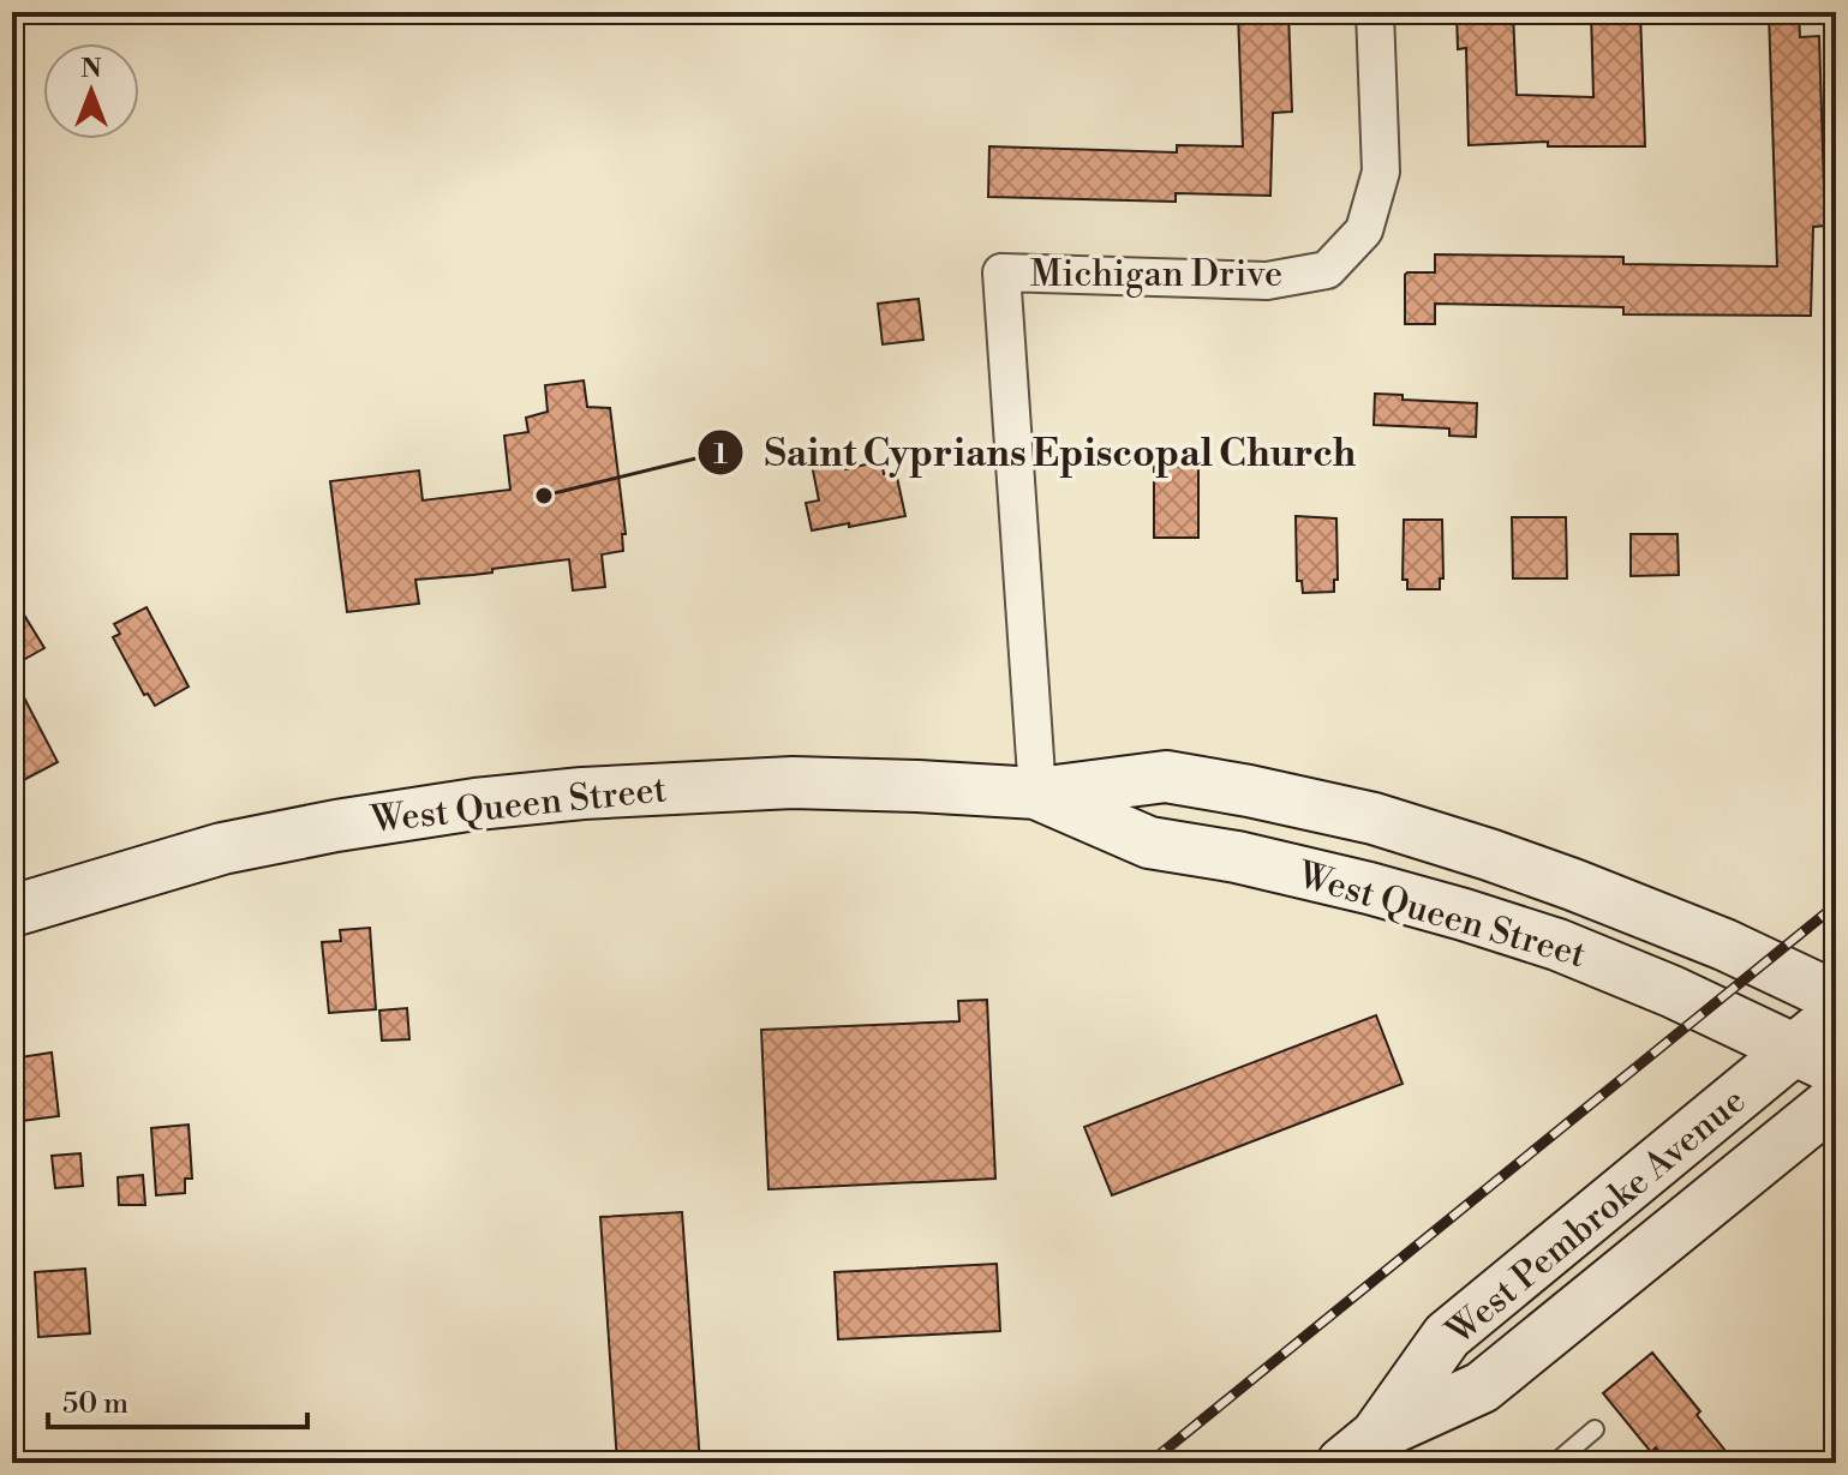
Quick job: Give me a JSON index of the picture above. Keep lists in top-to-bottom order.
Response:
{
  "streets": {
    "main road": ["West Queen Street", "West Pembroke Avenue"],
    "street": ["Michigan Drive"]
  },
  "crossings": [
    ["Michigan Drive", "West Queen Street"],
    ["West Queen Street", "West Pembroke Avenue"]
  ],
  "places": ["Saint Cyprians Episcopal Church"],
  "scale_bar": "50 m",
  "north": "top"
}
